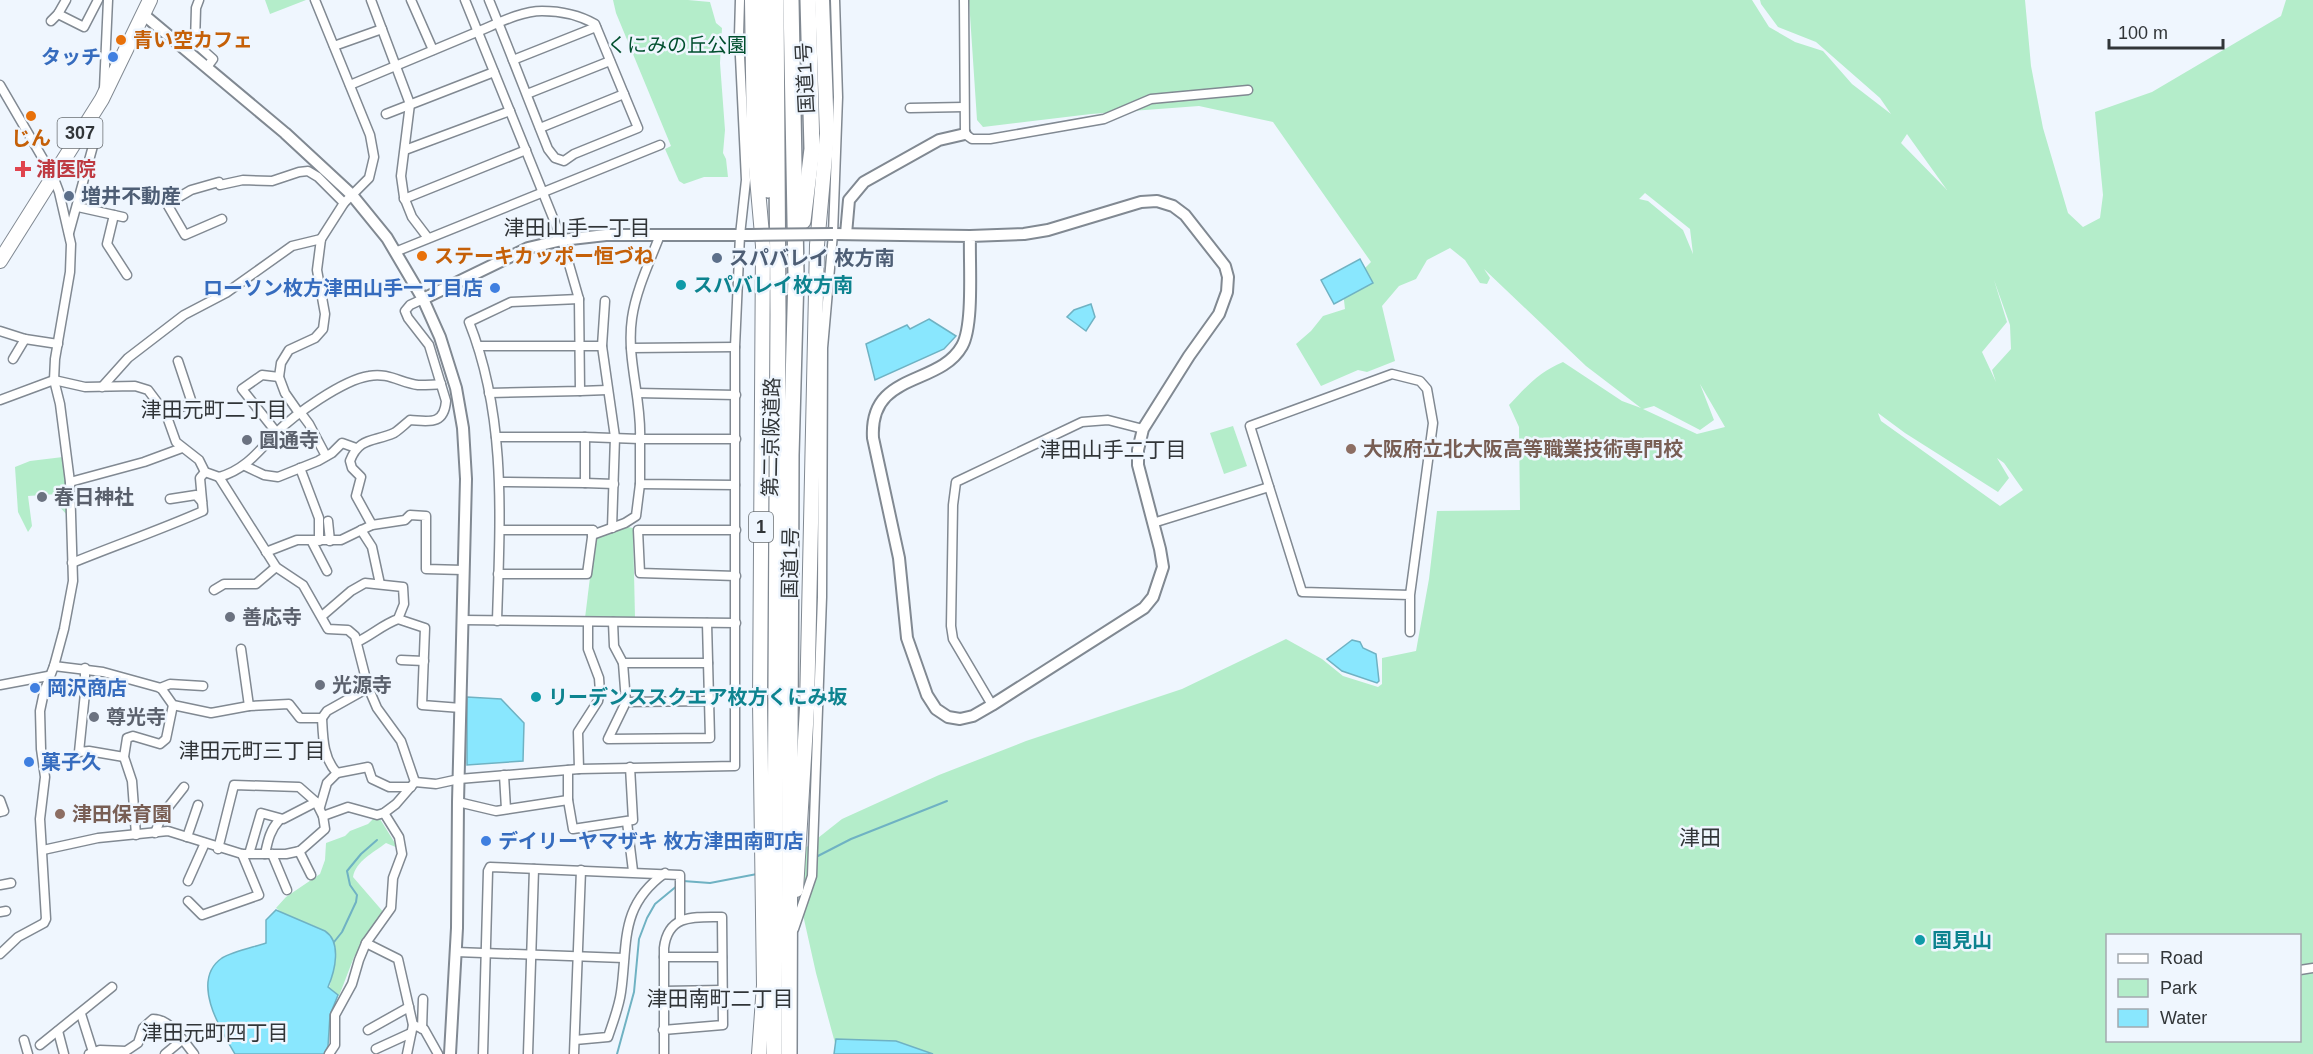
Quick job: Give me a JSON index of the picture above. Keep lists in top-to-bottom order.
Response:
{
  "streets": {
    "highway": [
      "国道1号",
      "307",
      "第二京阪道路",
      "1"
    ]
  },
  "crossings": [
    ["国道1号", "第二京阪道路"]
  ],
  "districts": [
    "津田山手一丁目",
    "津田元町二丁目",
    "津田山手二丁目",
    "津田元町三丁目",
    "津田",
    "津田南町二丁目",
    "津田元町四丁目"
  ],
  "parks": ["くにみの丘公園"],
  "places": {
    "other": [
      "青い空カフェ",
      "タッチ",
      "じん",
      "増井不動産",
      "ステーキカッポー恒づね",
      "スパバレイ 枚方南",
      "スパバレイ枚方南",
      "ローソン枚方津田山手一丁目店",
      "圓通寺",
      "大阪府立北大阪高等職業技術専門校",
      "春日神社",
      "善応寺",
      "光源寺",
      "岡沢商店",
      "リーデンススクエア枚方くにみ坂",
      "尊光寺",
      "菓子久",
      "津田保育園",
      "デイリーヤマザキ 枚方津田南町店",
      "国見山"
    ],
    "health": ["浦医院"]
  },
  "legend": ["Road", "Park", "Water"],
  "scale_bar": "100 m"
}
